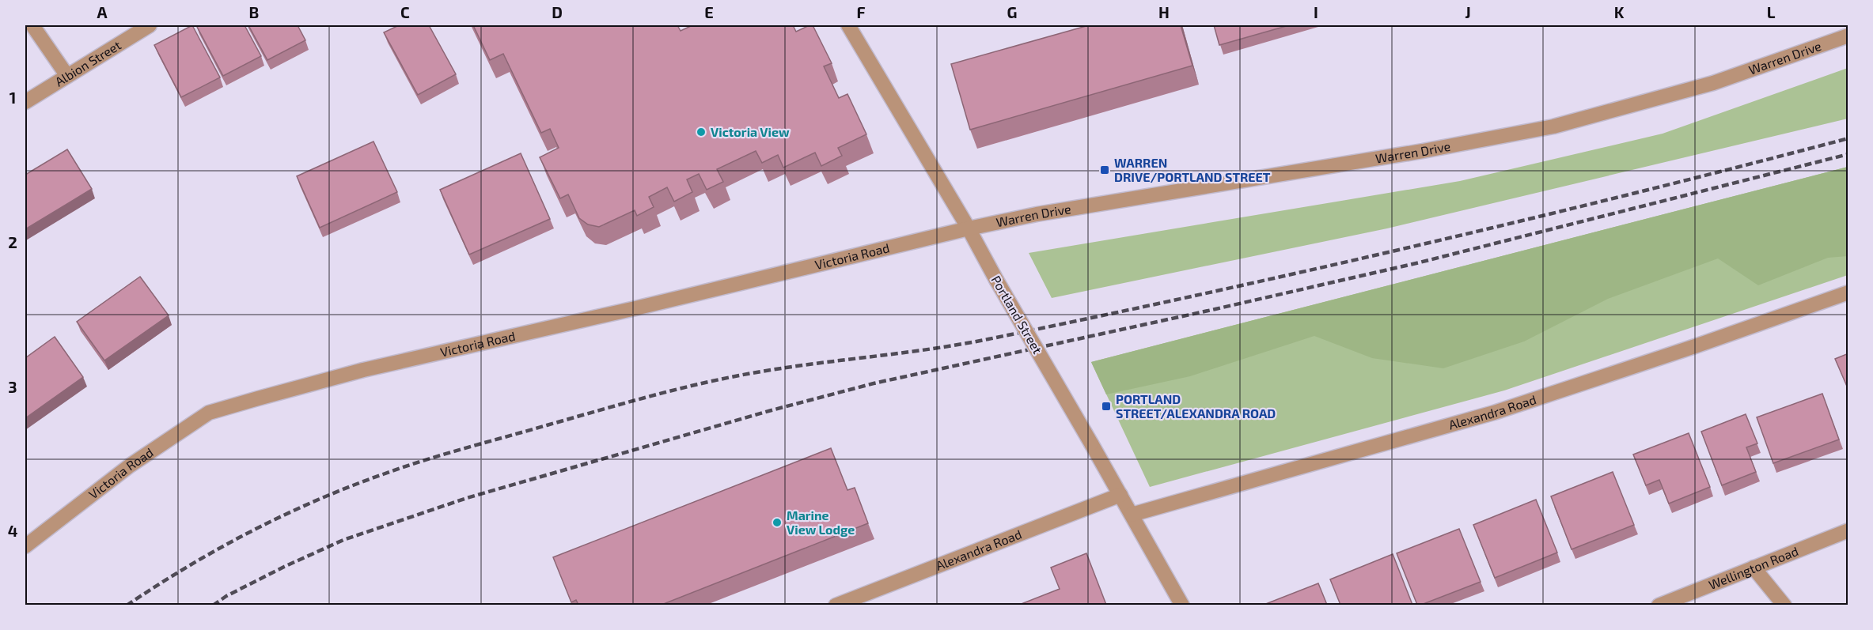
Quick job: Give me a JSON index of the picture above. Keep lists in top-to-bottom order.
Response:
{
  "streets": {
    "street": [
      "Warren Drive",
      "Albion Street",
      "Victoria Road",
      "Portland Street",
      "Alexandra Road",
      "Wellington Road"
    ]
  },
  "crossings": [
    ["Warren Drive", "Victoria Road"],
    ["Warren Drive", "Portland Street"],
    ["Victoria Road", "Portland Street"],
    ["Portland Street", "Alexandra Road"]
  ],
  "places": {
    "other": ["Victoria View", "Marine View Lodge"],
    "transit": ["WARREN DRIVE/PORTLAND STREET", "PORTLAND STREET/ALEXANDRA ROAD"]
  },
  "grid": {
    "columns": [
      "A",
      "B",
      "C",
      "D",
      "E",
      "F",
      "G",
      "H",
      "I",
      "J",
      "K",
      "L"
    ],
    "rows": [
      "1",
      "2",
      "3",
      "4"
    ]
  }
}
